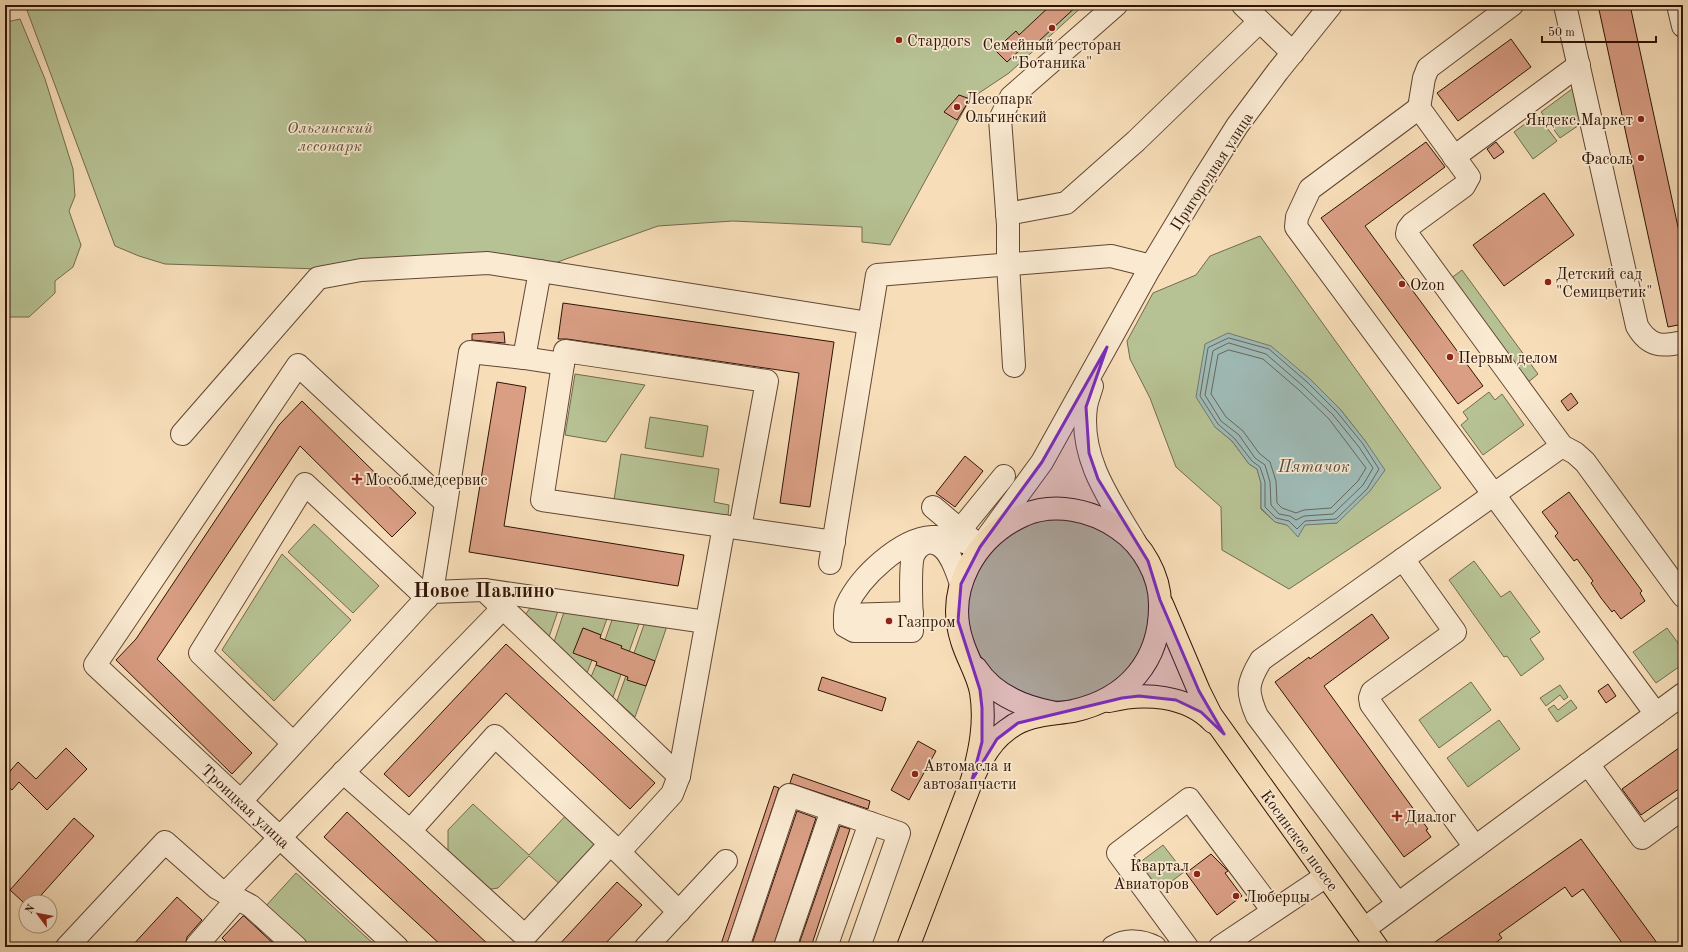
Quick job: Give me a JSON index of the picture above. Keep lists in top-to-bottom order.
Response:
{
  "streets": {
    "main road": ["Косинское шоссе"],
    "street": ["Пригородная улица", "Троицкая улица"]
  },
  "districts": ["Новое Павлино"],
  "water": ["Пятачок"],
  "parks": ["Ольгинский лесопарк"],
  "places": {
    "other": [
      "Семейный ресторан \"Ботаника\"",
      "Стардогs",
      "Лесопарк Ольгинский",
      "Яндекс.Маркет",
      "Фасоль",
      "Детский сад \"Семицветик\"",
      "Ozon",
      "Первым делом",
      "Газпром",
      "Автомасла и автозапчасти",
      "Квартал Авиаторов",
      "Люберцы"
    ],
    "health": ["Мособлмедсервис", "Диалог"]
  },
  "scale_bar": "50 m",
  "north": "top left"
}
